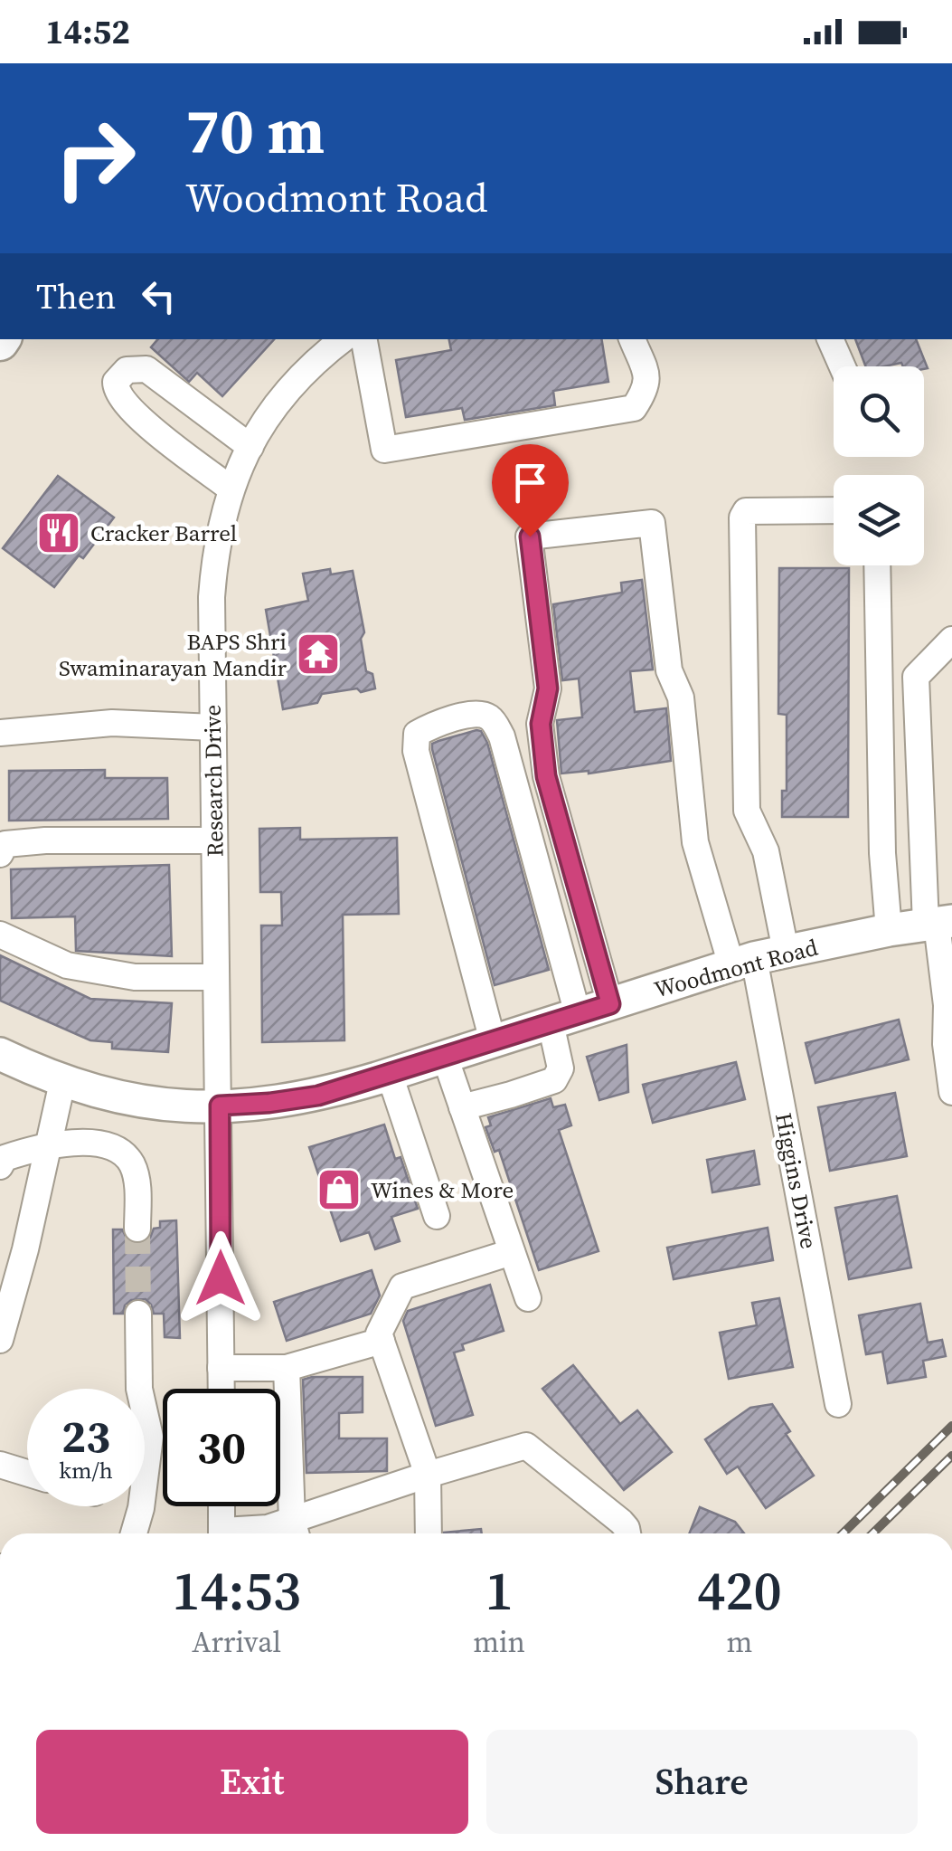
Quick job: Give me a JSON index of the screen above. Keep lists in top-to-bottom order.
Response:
{
  "streets": {
    "main road": ["Woodmont Road"],
    "street": ["Research Drive", "Higgins Drive"]
  },
  "crossings": [
    ["Research Drive", "Woodmont Road"],
    ["Woodmont Road", "Higgins Drive"]
  ],
  "places": {
    "restaurant": ["Cracker Barrel"],
    "temple": ["BAPS Shri Swaminarayan Mandir"],
    "shop": ["Wines & More"]
  },
  "page": {
    "status": "14:52",
    "turn": ["70 m", "Woodmont Road"],
    "then": "Then",
    "speed": "23 km/h",
    "limit": "30",
    "eta": [
      "14:53",
      "Arrival",
      "1",
      "min",
      "420",
      "m"
    ],
    "buttons": ["Exit", "Share"]
  }
}
